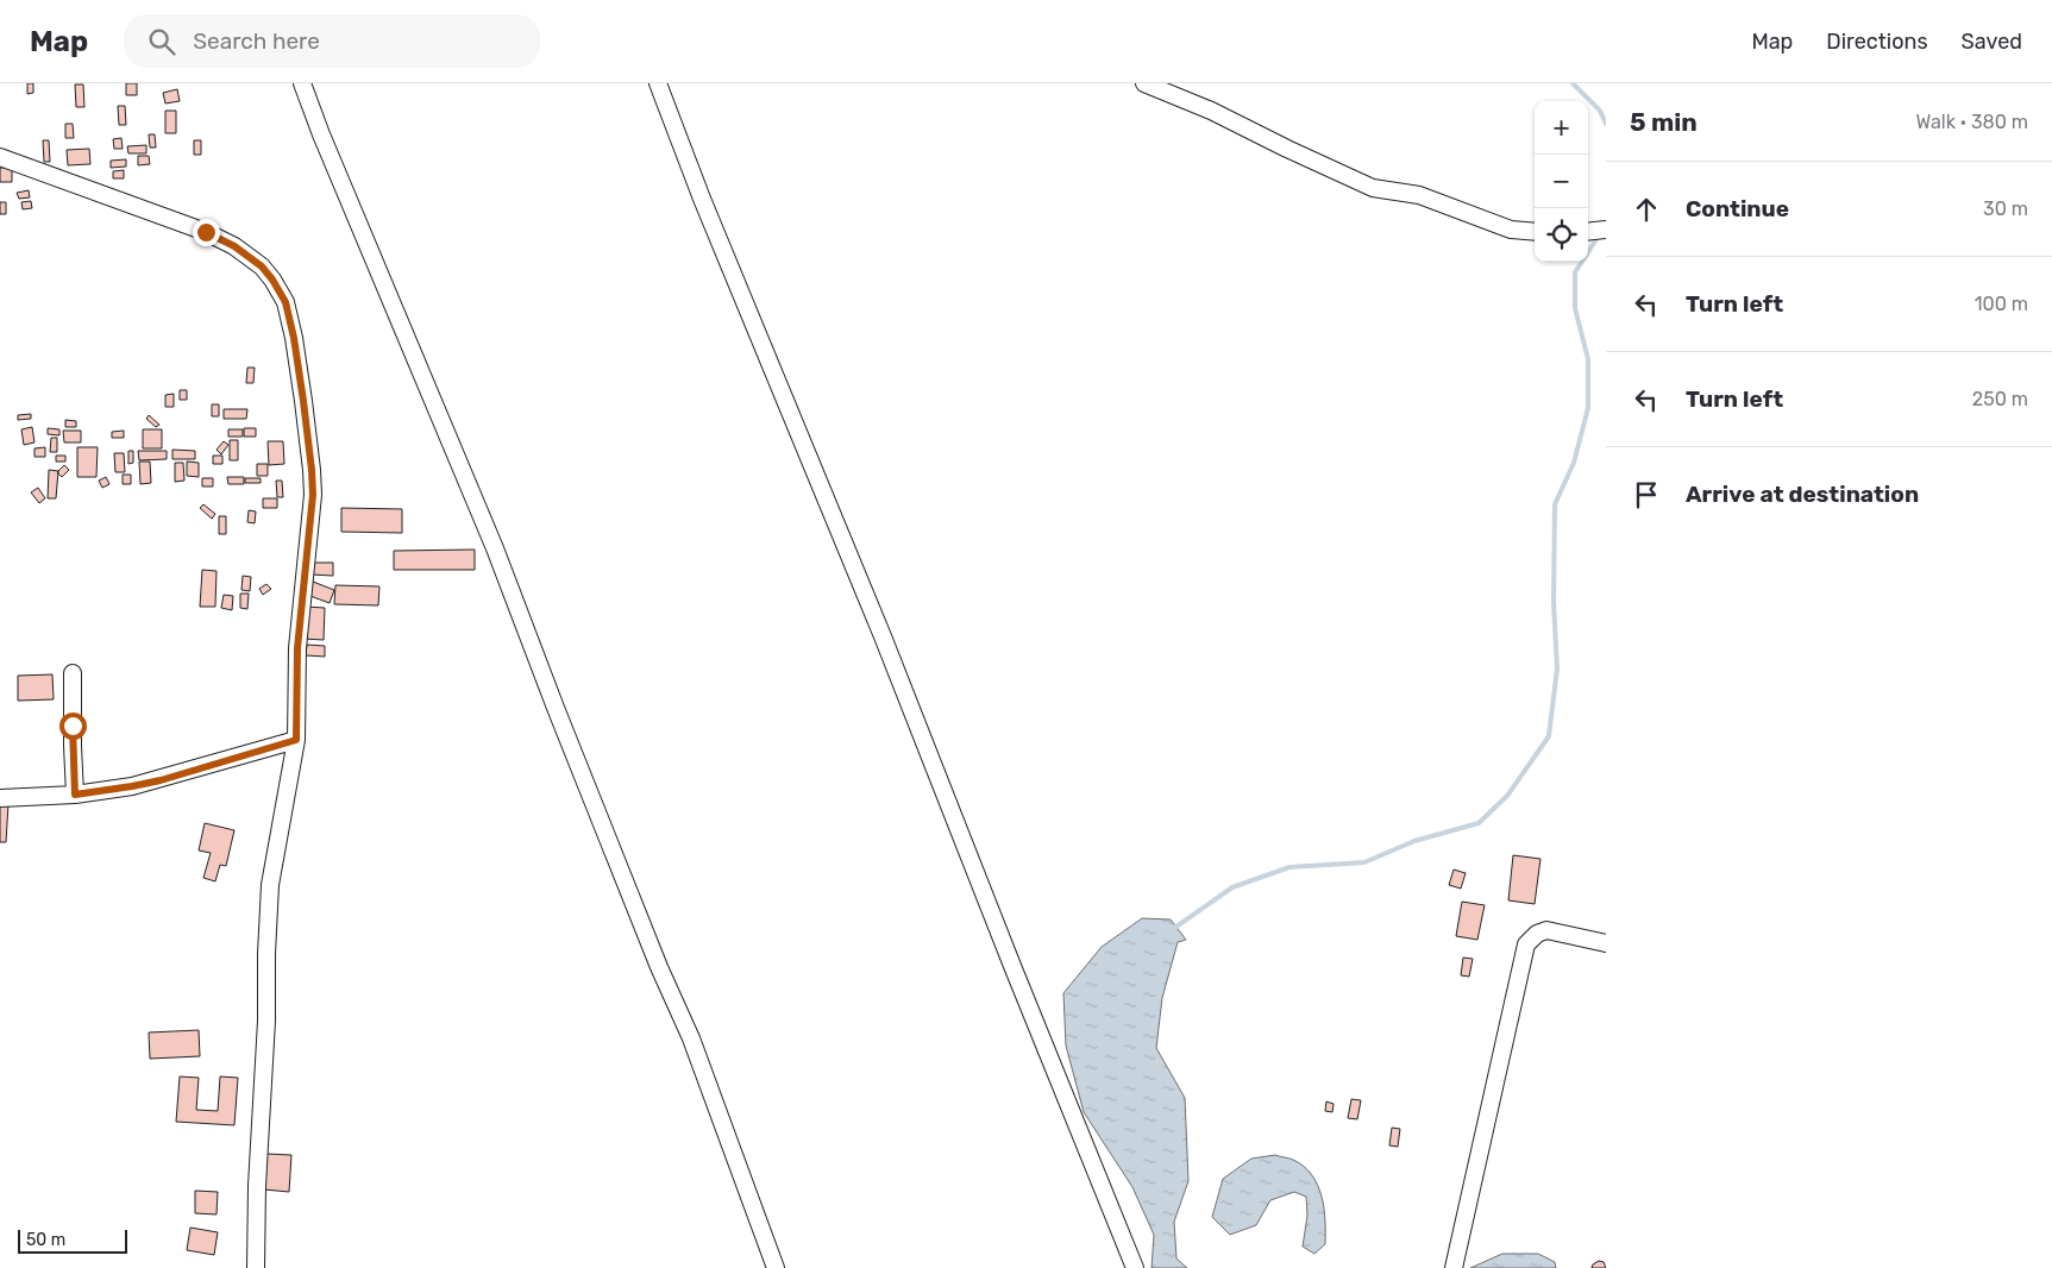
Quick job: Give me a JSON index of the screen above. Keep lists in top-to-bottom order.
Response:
{
  "scale_bar": "50 m",
  "page": {
    "header": "Map",
    "search": "Search here",
    "nav": ["Map", "Directions", "Saved"],
    "heading": ["5 min", "Walk · 380 m"],
    "map_buttons": ["+", "−"],
    "list": [
      ["Continue", "30 m"],
      ["Turn left", "100 m"],
      ["Turn left", "250 m"],
      "Arrive at destination"
    ],
    "scale": "50 m"
  }
}
